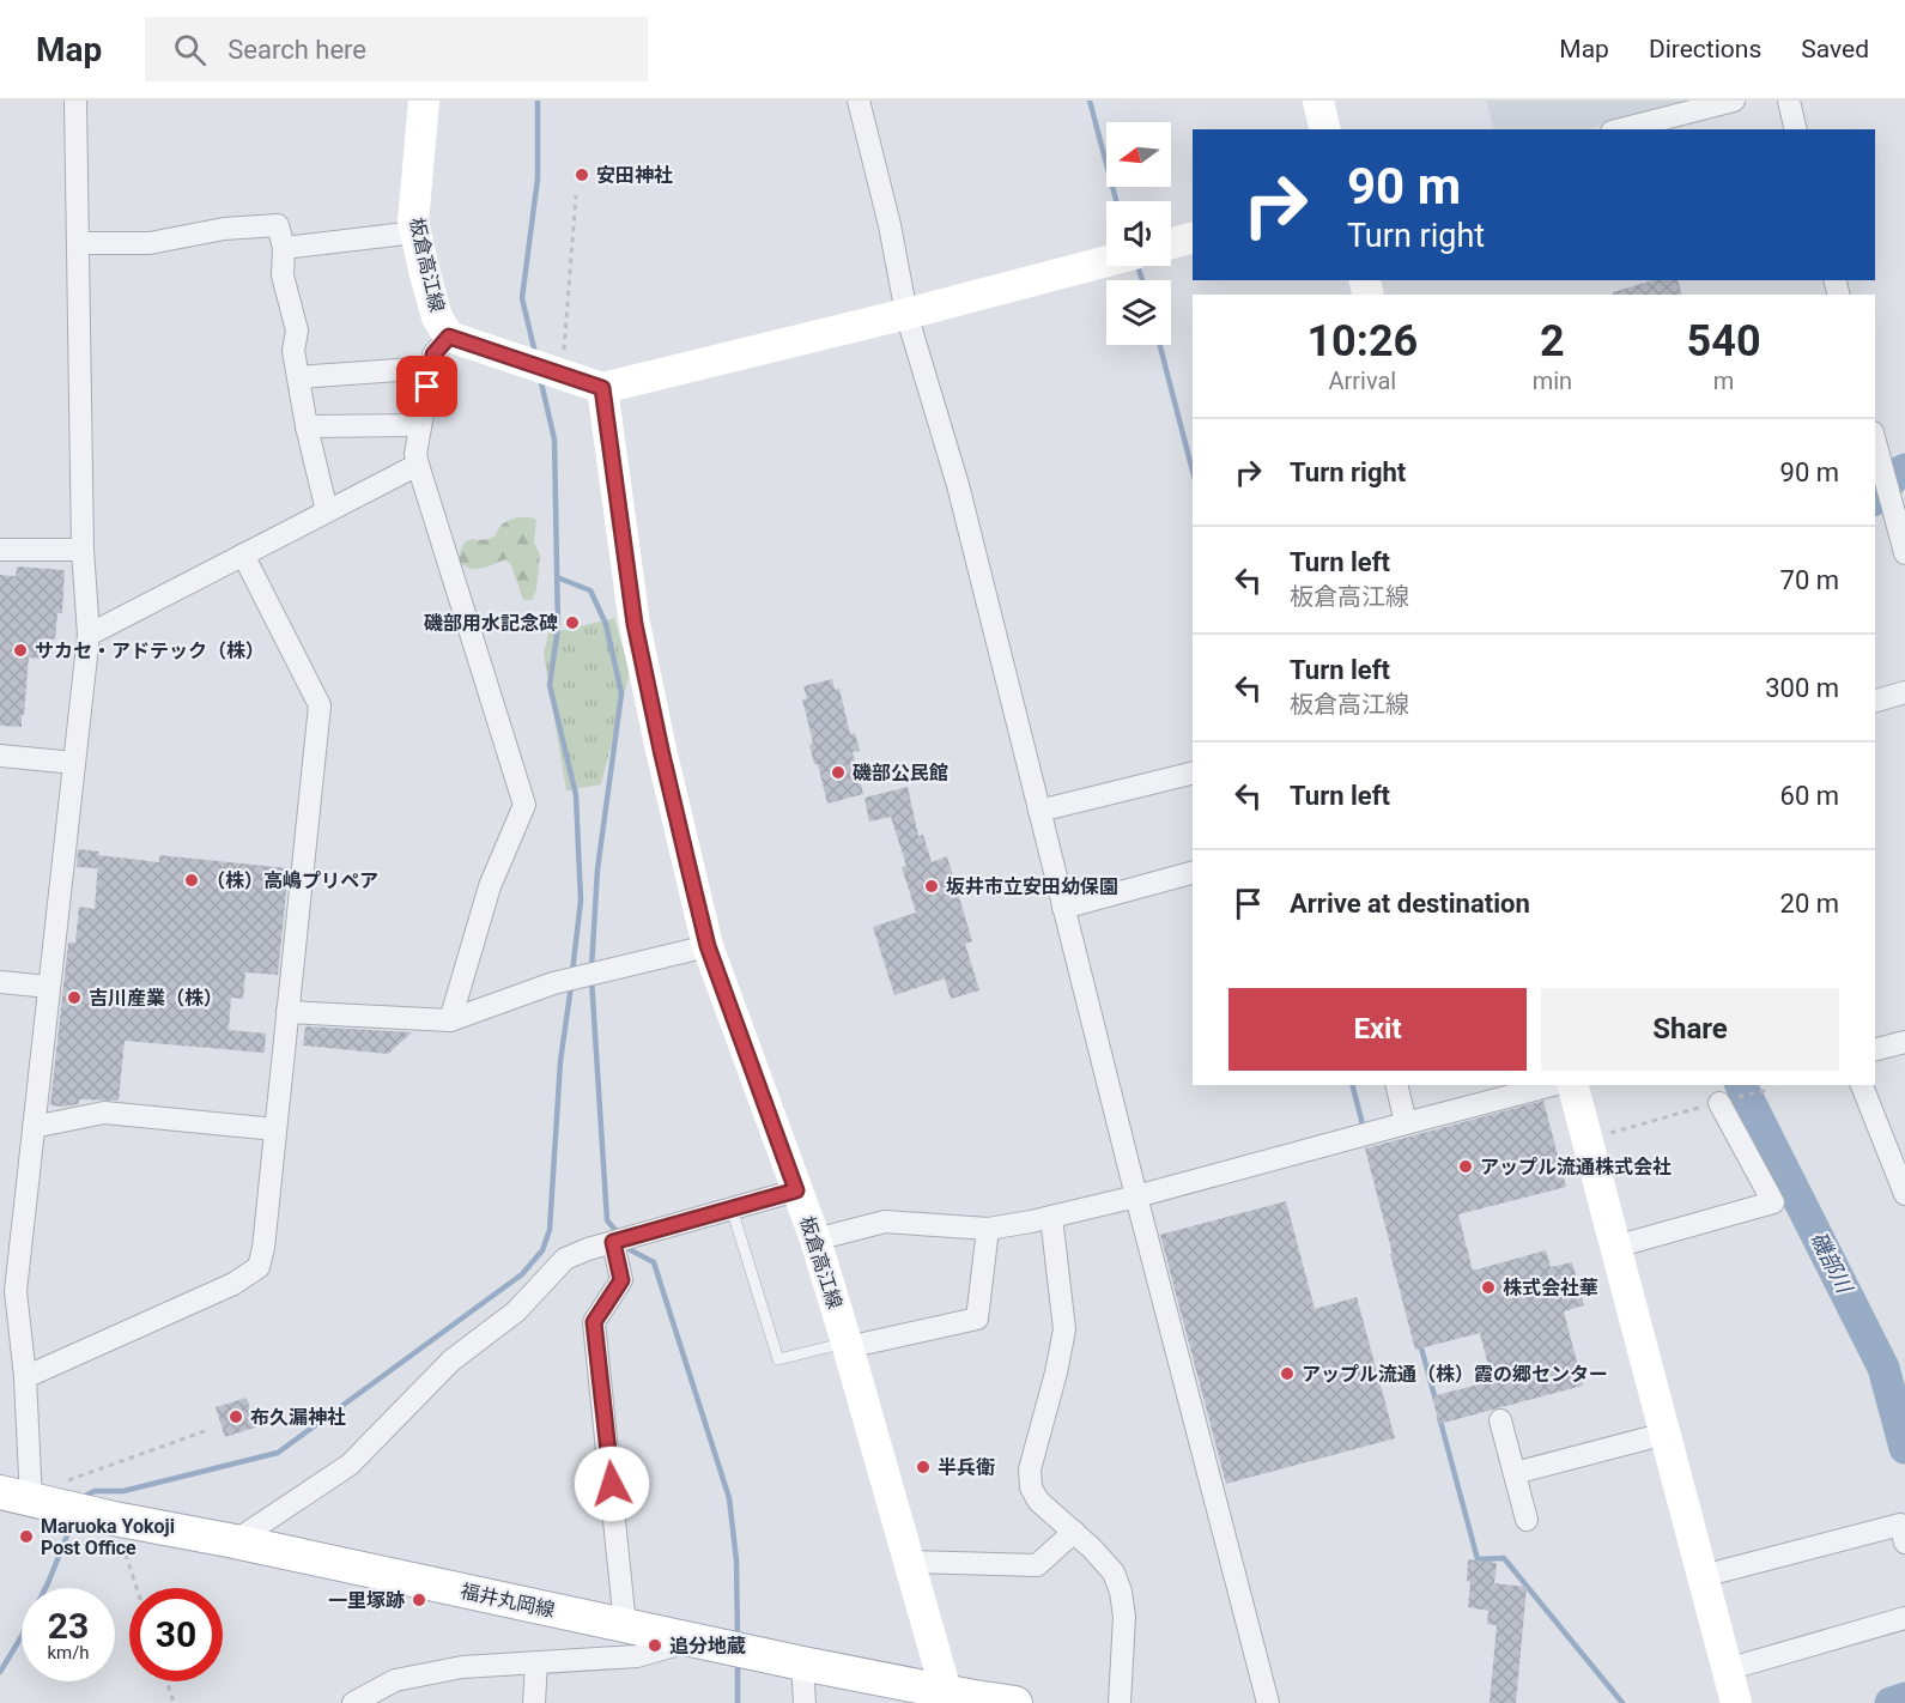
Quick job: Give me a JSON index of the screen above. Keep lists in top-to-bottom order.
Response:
{
  "streets": {
    "main road": ["板倉高江線", "福井丸岡線"]
  },
  "crossings": [
    ["板倉高江線", "福井丸岡線"]
  ],
  "water": ["磯部川"],
  "places": [
    "安田神社",
    "磯部用水記念碑",
    "サカセ・アドテック（株）",
    "磯部公民館",
    "（株）高嶋プリペア",
    "坂井市立安田幼保園",
    "吉川産業（株）",
    "アップル流通株式会社",
    "株式会社華",
    "アップル流通（株）霞の郷センター",
    "布久漏神社",
    "半兵衛",
    "Maruoka Yokoji Post Office",
    "一里塚跡",
    "追分地蔵"
  ],
  "north": "left",
  "page": {
    "header": "Map",
    "search": "Search here",
    "nav": ["Map", "Directions", "Saved"],
    "turn": ["90 m", "Turn right"],
    "eta": [
      "10:26",
      "Arrival",
      "2",
      "min",
      "540",
      "m"
    ],
    "list": [
      {
        "name": "Turn right",
        "value": "90 m"
      },
      {
        "name": "Turn left",
        "note": "板倉高江線",
        "value": "70 m"
      },
      {
        "name": "Turn left",
        "note": "板倉高江線",
        "value": "300 m"
      },
      {
        "name": "Turn left",
        "value": "60 m"
      },
      {
        "name": "Arrive at destination",
        "value": "20 m"
      }
    ],
    "buttons": ["Exit", "Share"],
    "speed": "23 km/h",
    "limit": "30"
  }
}
